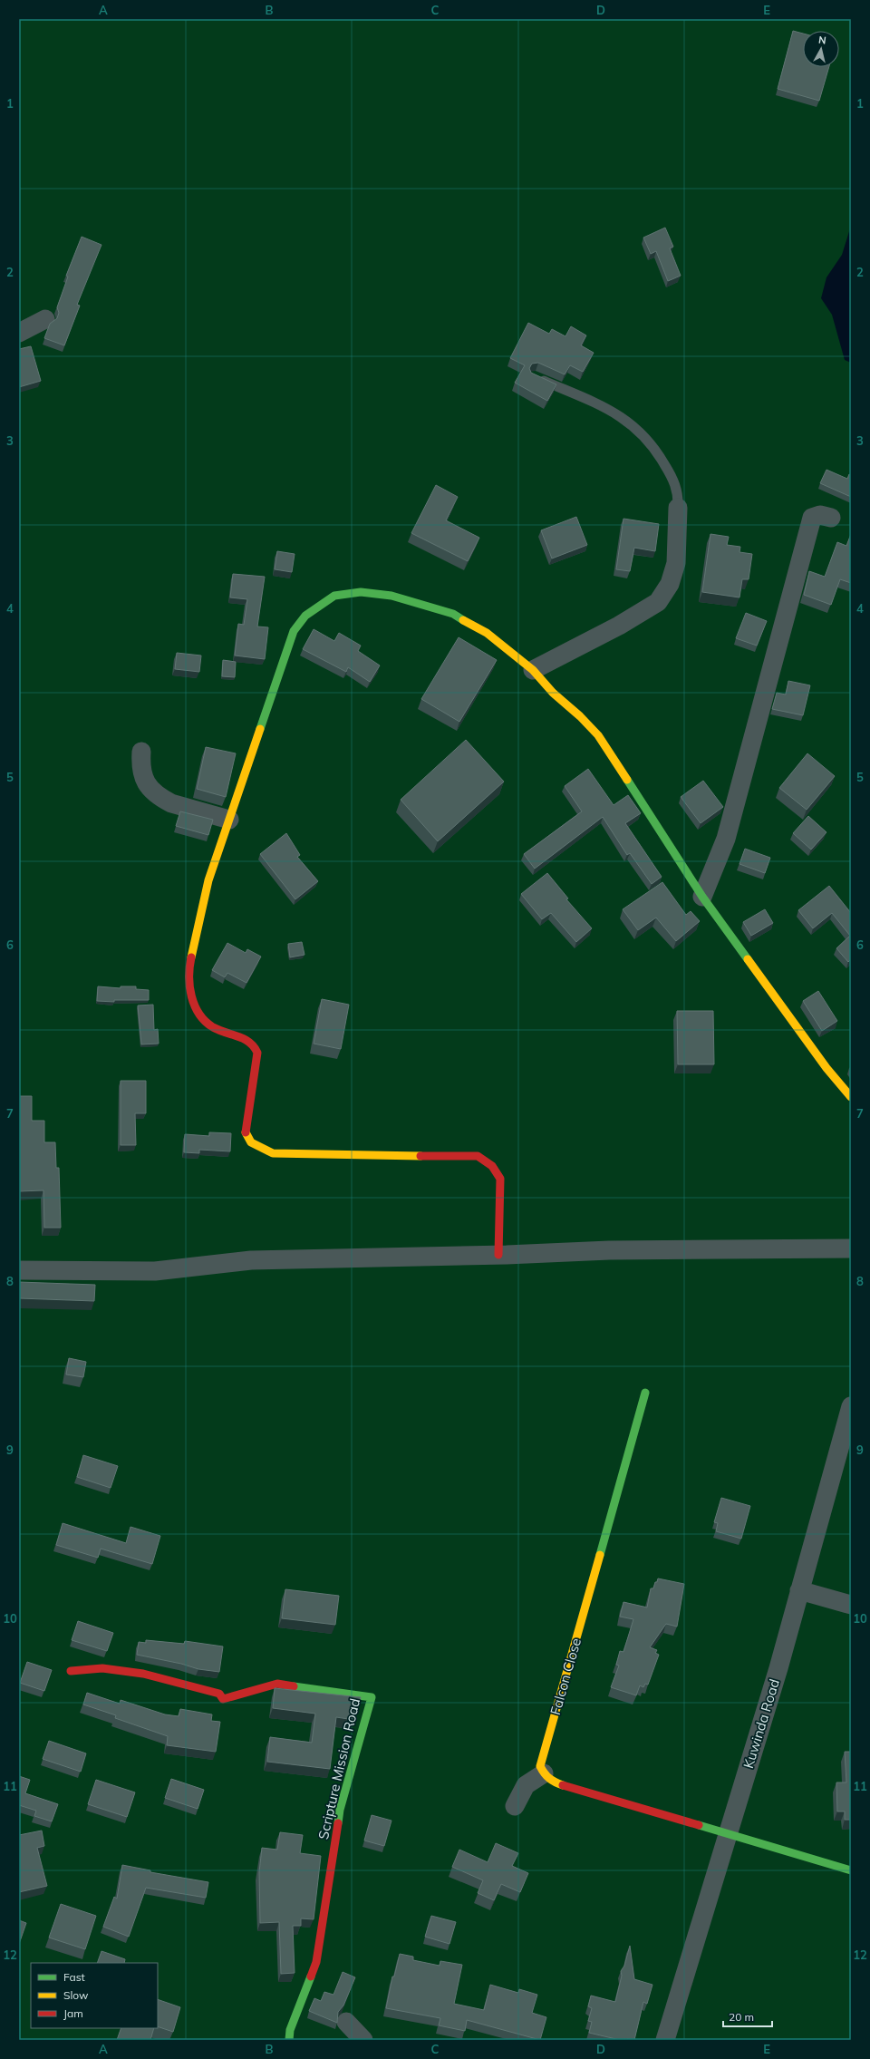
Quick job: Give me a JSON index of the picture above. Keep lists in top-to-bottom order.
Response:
{
  "streets": {
    "street": ["Falcon Close", "Kuwinda Road", "Scripture Mission Road"]
  },
  "legend": ["Fast", "Slow", "Jam"],
  "scale_bar": "20 m",
  "north": "top",
  "grid": {
    "columns": [
      "A",
      "B",
      "C",
      "D",
      "E"
    ],
    "rows": [
      "1",
      "2",
      "3",
      "4",
      "5",
      "6",
      "7",
      "8",
      "9",
      "10",
      "11",
      "12"
    ]
  }
}
